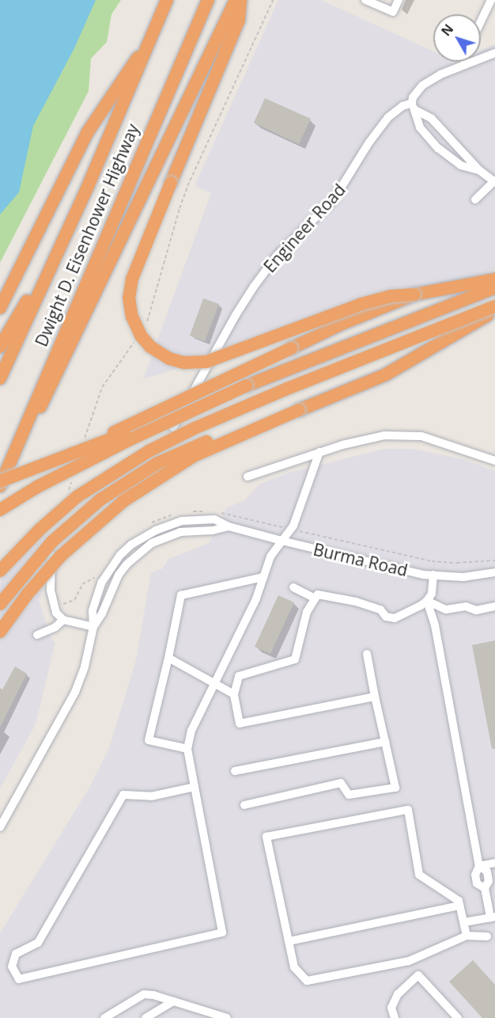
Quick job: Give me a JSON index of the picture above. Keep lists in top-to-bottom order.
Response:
{
  "streets": {
    "highway": ["Dwight D. Eisenhower Highway"],
    "street": ["Engineer Road", "Burma Road"]
  },
  "north": "top left"
}
